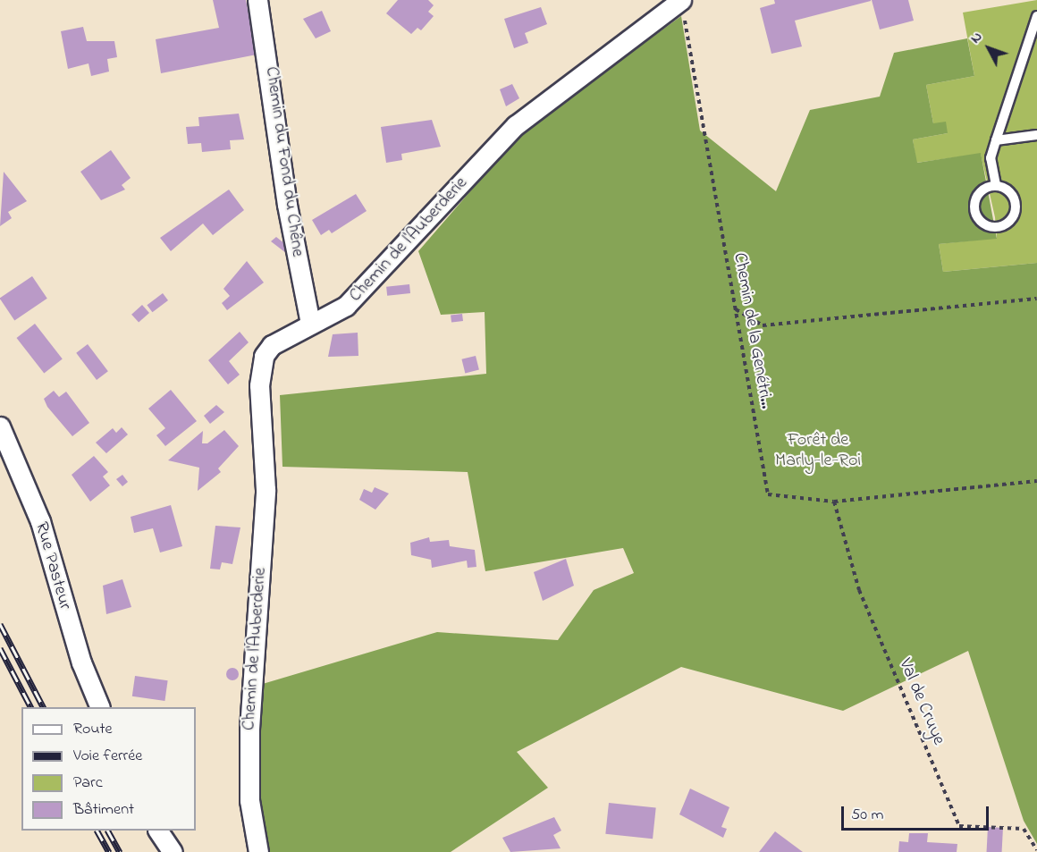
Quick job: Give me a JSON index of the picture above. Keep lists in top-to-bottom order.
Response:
{
  "streets": {
    "street": ["Chemin du Fond du Chêne", "Chemin de l'Auberderie", "Rue Pasteur"],
    "path": ["Chemin de la Genétri...", "Val de Cruye"]
  },
  "crossings": [
    ["Chemin du Fond du Chêne", "Chemin de l'Auberderie"],
    ["Chemin de l'Auberderie", "Chemin de la Genétri..."],
    ["Chemin de la Genétri...", "Val de Cruye"]
  ],
  "parks": ["Forêt de Marly-le-Roi"],
  "legend": [
    "Route",
    "Voie ferrée",
    "Parc",
    "Bâtiment"
  ],
  "scale_bar": "50 m",
  "north": "top left"
}
